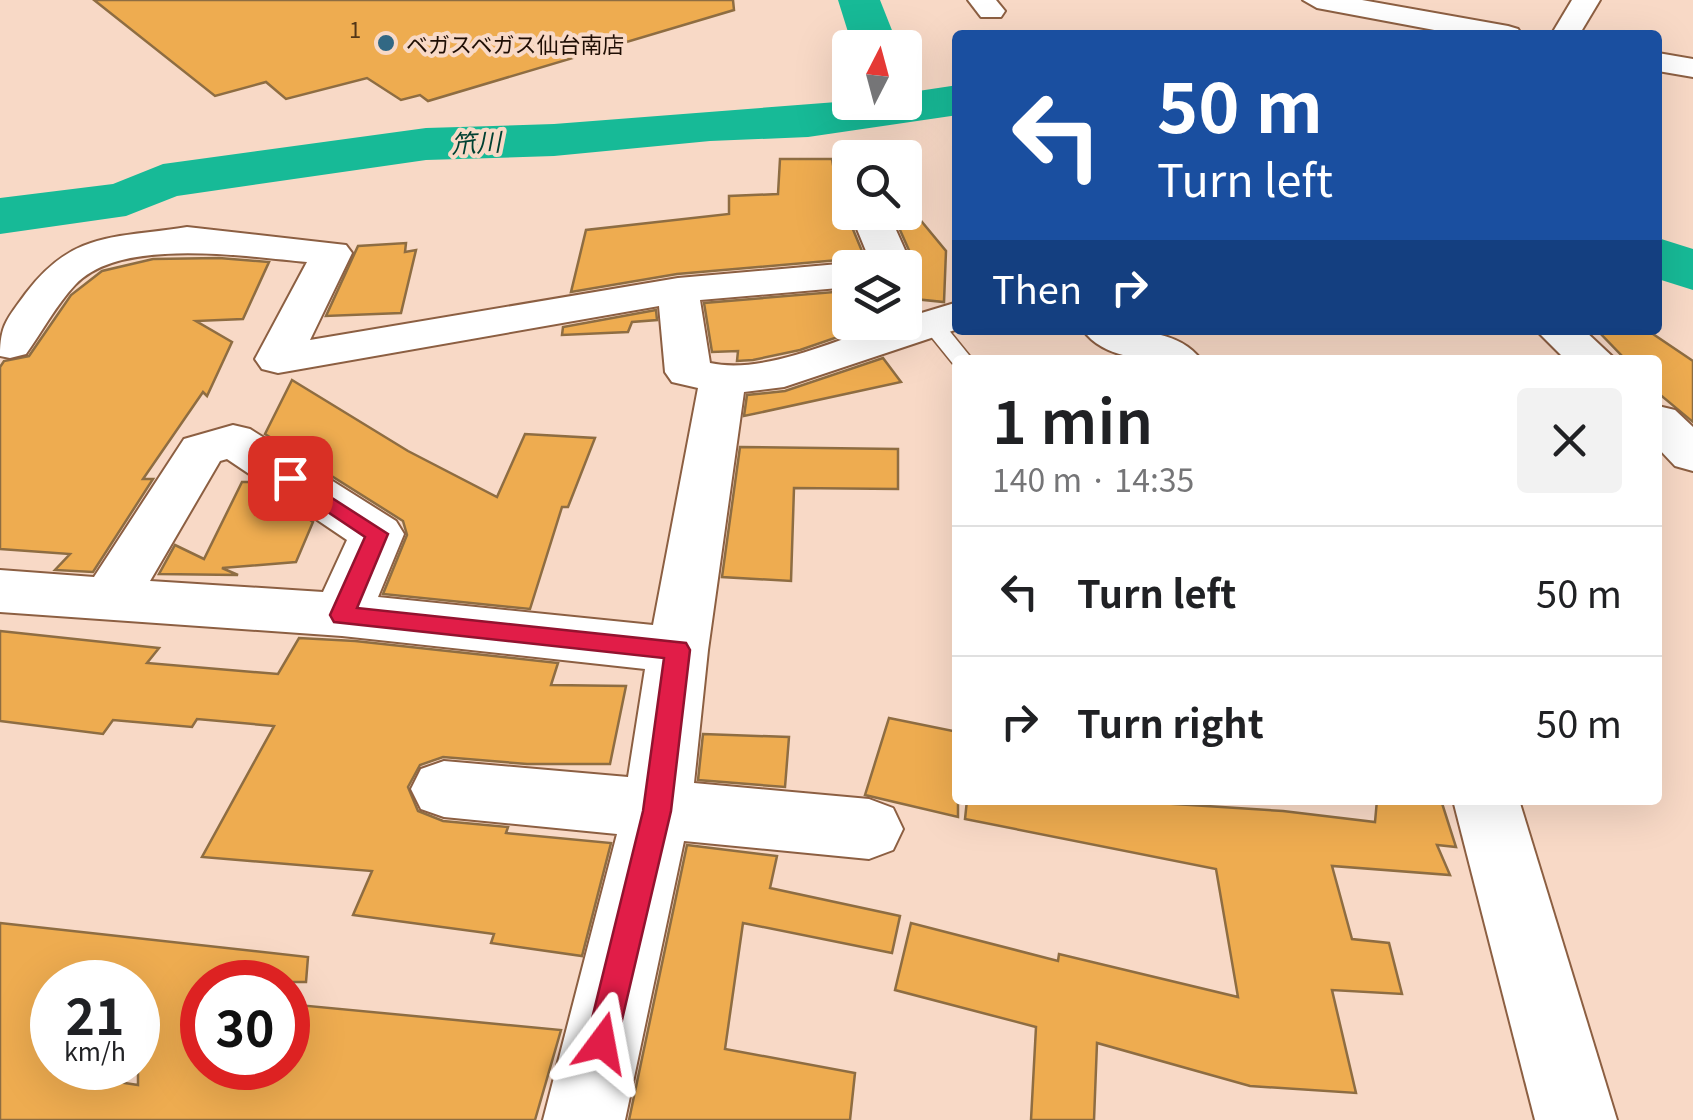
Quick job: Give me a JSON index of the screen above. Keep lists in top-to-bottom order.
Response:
{
  "water": ["笊川"],
  "places": ["ベガスベガス仙台南店"],
  "house_numbers": ["1"],
  "north": "top",
  "page": {
    "turn": ["50 m", "Turn left"],
    "then": "Then",
    "heading": ["1 min", "140 m · 14:35"],
    "list": [
      {
        "name": "Turn left",
        "value": "50 m"
      },
      {
        "name": "Turn right",
        "value": "50 m"
      }
    ],
    "speed": "21 km/h",
    "limit": "30"
  }
}
